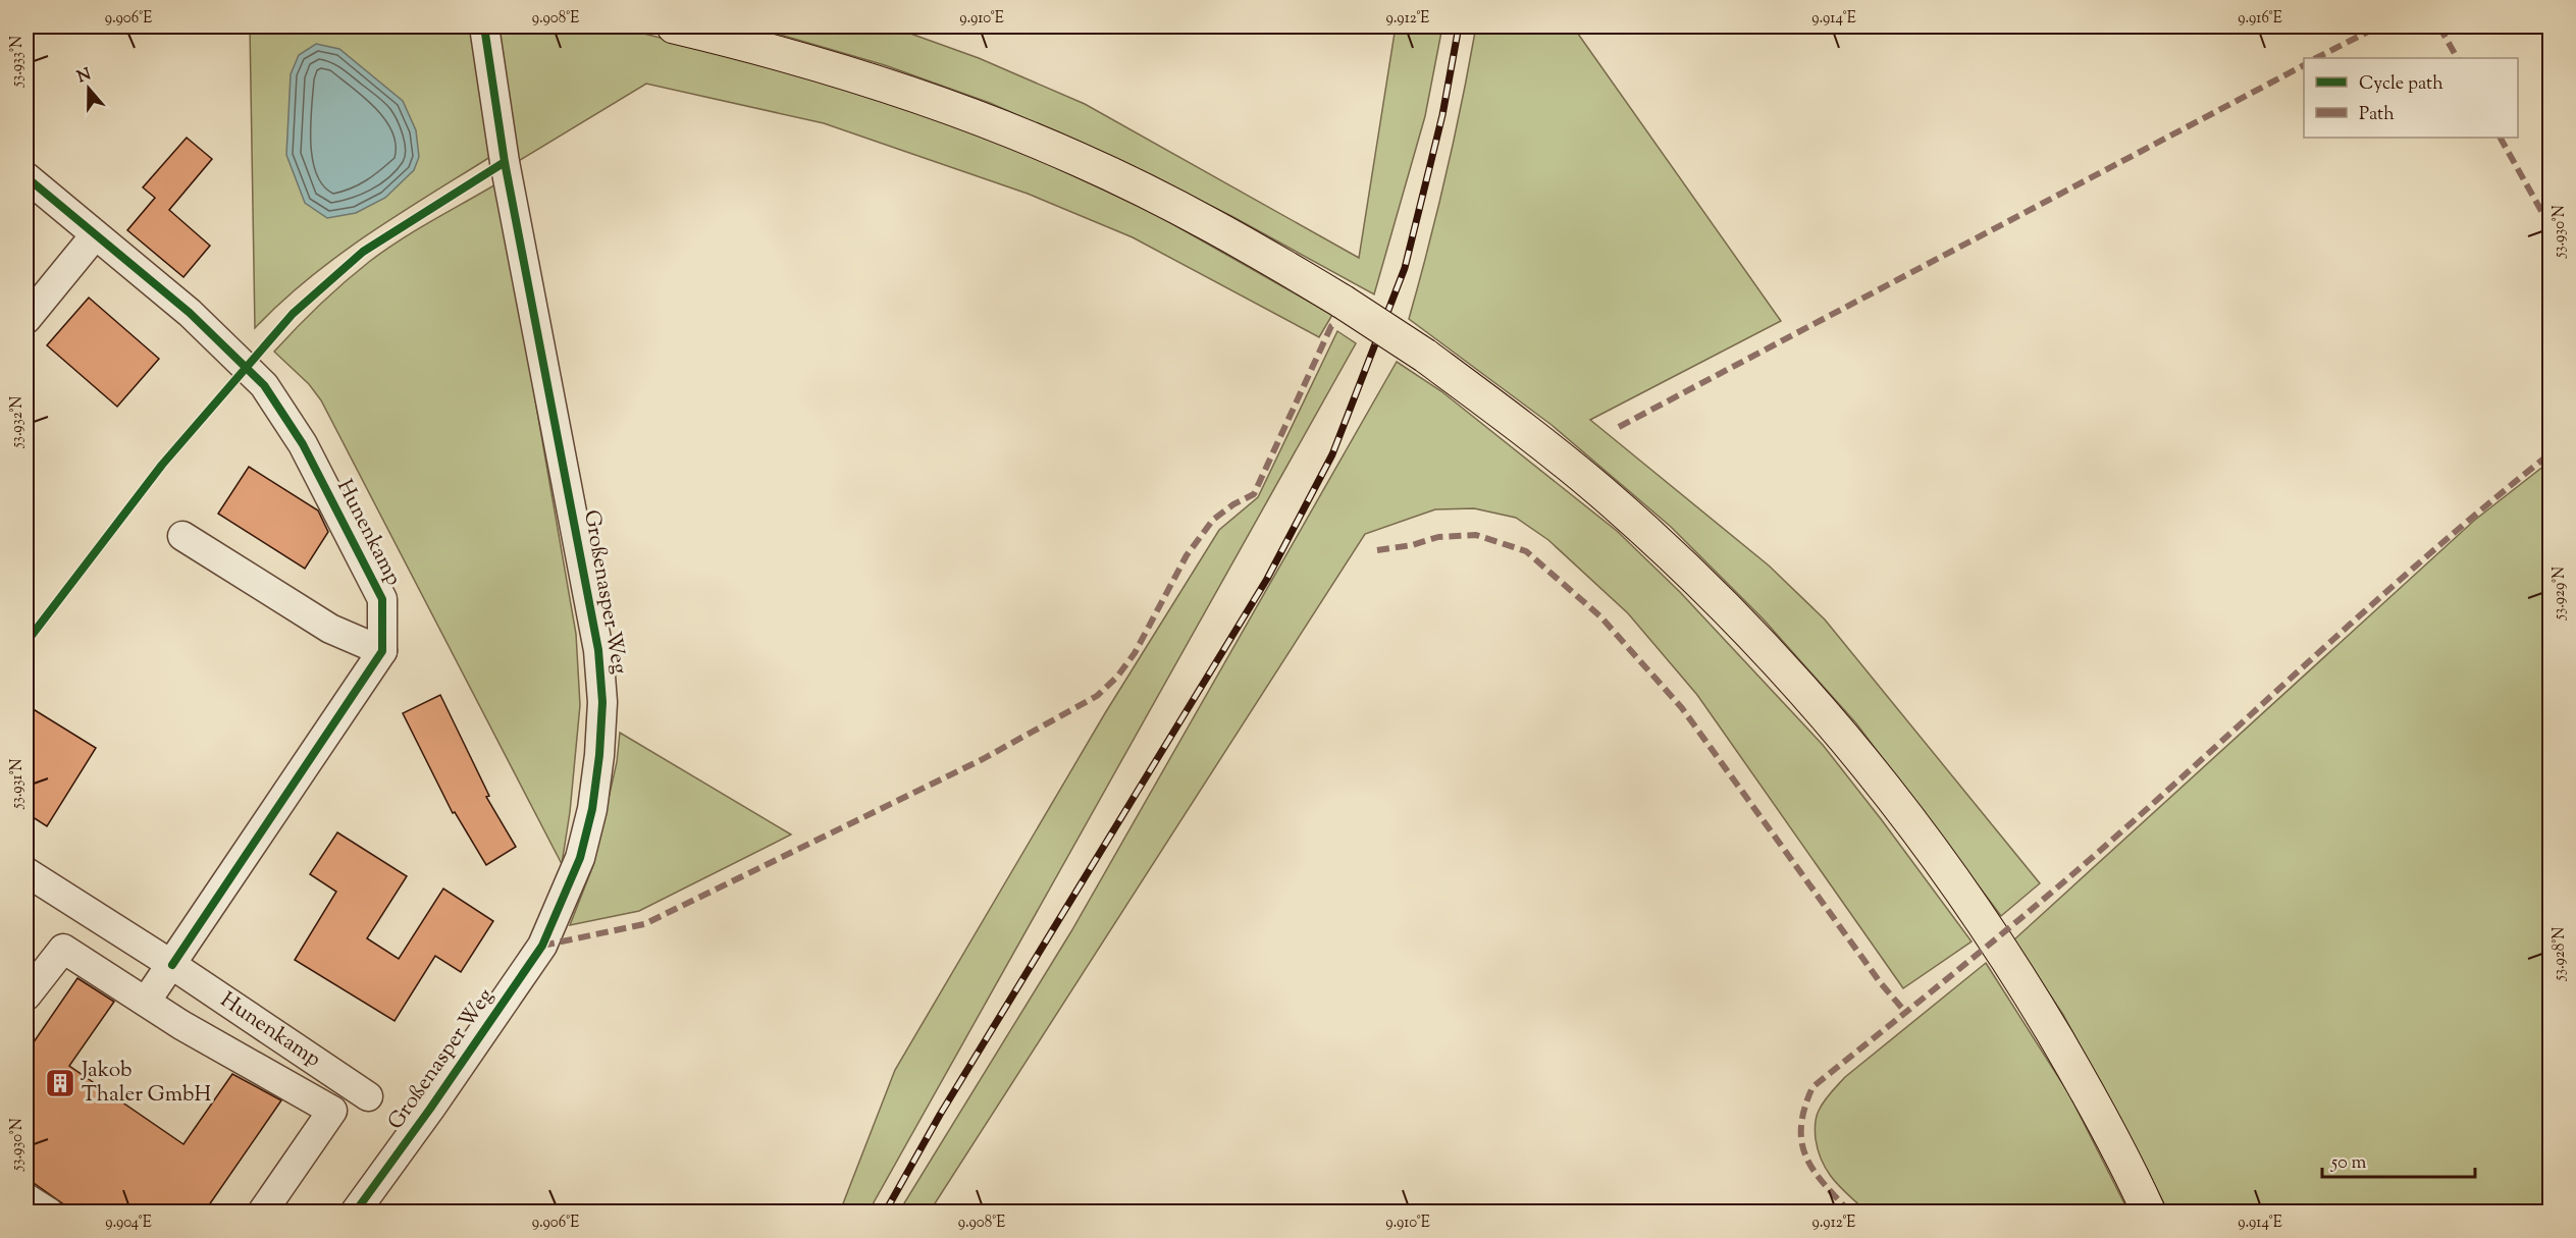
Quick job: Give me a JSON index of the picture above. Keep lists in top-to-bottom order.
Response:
{
  "streets": {
    "street": ["Hunenkamp", "Großenasper Weg"]
  },
  "places": {
    "building": ["Jakob Thaler GmbH"]
  },
  "legend": ["Cycle path", "Path"],
  "scale_bar": "50 m",
  "north": "top",
  "coordinates": [
    "9.906°E",
    "9.908°E",
    "9.910°E",
    "9.912°E",
    "9.914°E",
    "9.916°E",
    "53.933°N",
    "53.930°N",
    "53.932°N",
    "53.929°N",
    "53.931°N",
    "53.928°N",
    "9.904°E"
  ]
}
